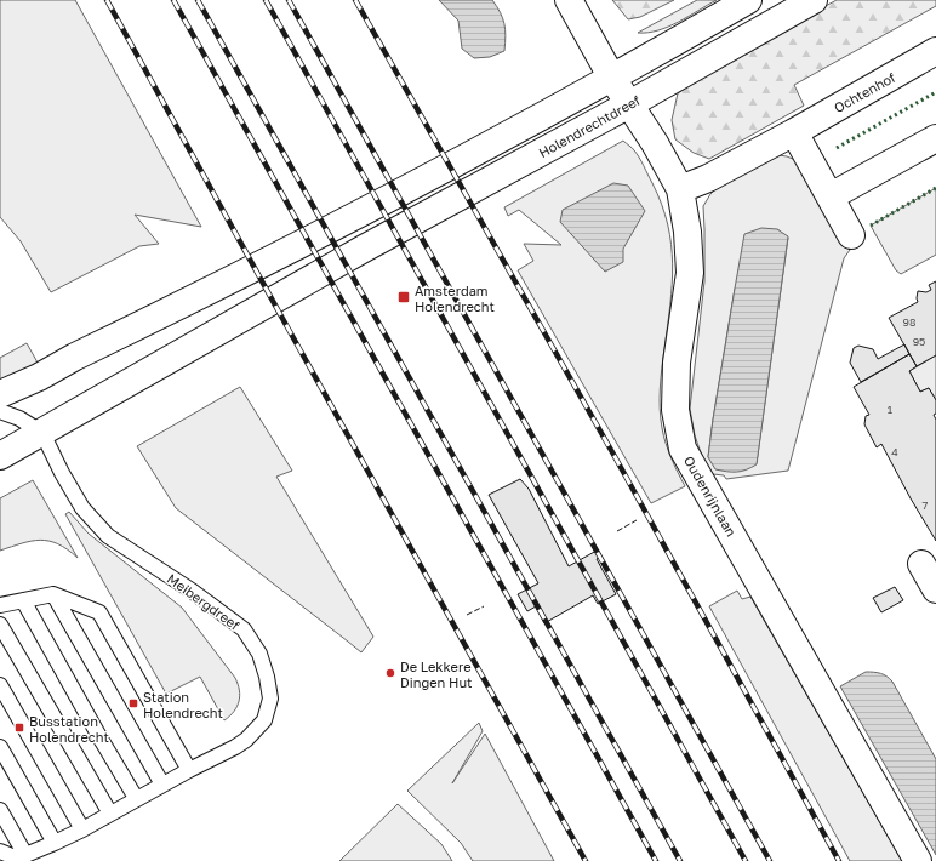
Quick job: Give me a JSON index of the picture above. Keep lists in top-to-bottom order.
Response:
{
  "streets": {
    "main road": ["Ochtenhof", "Holendrechtdreef", "Oudenrijnlaan"],
    "lane": ["Meibergdreef"]
  },
  "crossings": [
    ["Ochtenhof", "Oudenrijnlaan"],
    ["Holendrechtdreef", "Oudenrijnlaan"],
    ["Holendrechtdreef", "Meibergdreef"]
  ],
  "places": {
    "transit": ["Amsterdam Holendrecht", "Station Holendrecht", "Busstation Holendrecht"],
    "other": ["De Lekkere Dingen Hut"]
  },
  "house_numbers": [
    "98",
    "95",
    "1",
    "4",
    "7"
  ]
}
